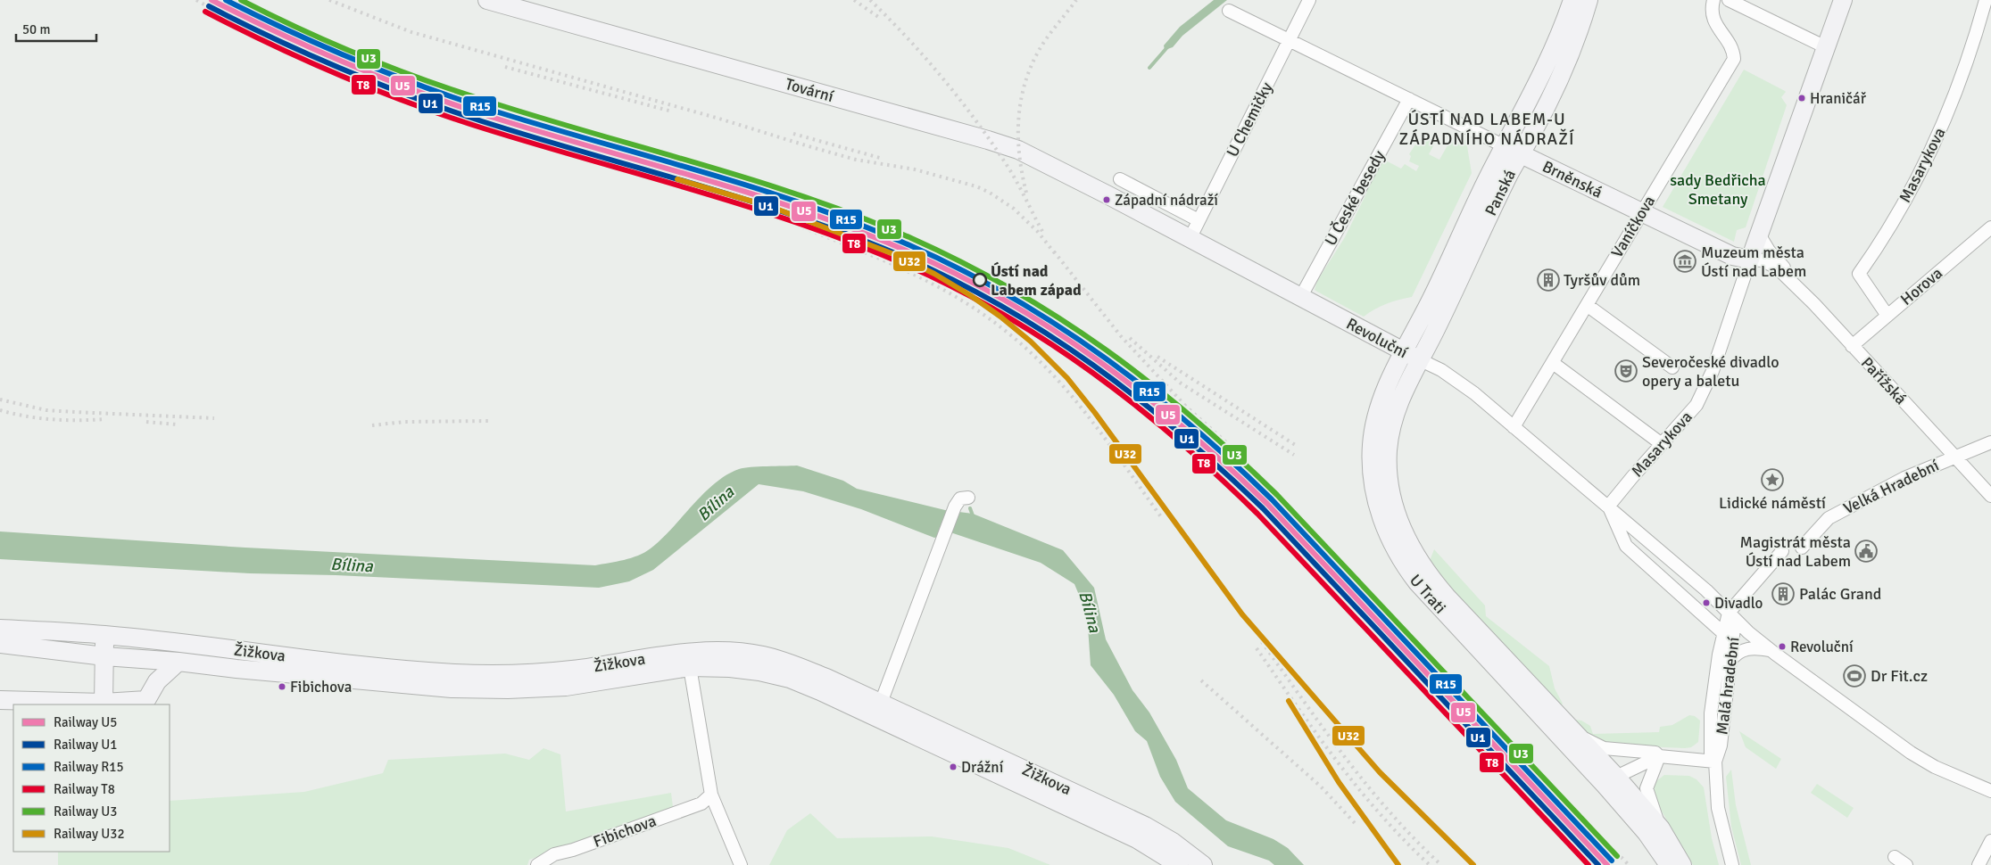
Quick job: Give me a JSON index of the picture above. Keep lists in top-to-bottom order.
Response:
{
  "streets": {
    "street": [
      "Tovární",
      "U Chemičky",
      "Masarykova",
      "Brněnská",
      "Panská",
      "U České besedy",
      "Vaníčkova",
      "Horova",
      "Revoluční",
      "Pařížská",
      "Velká Hradební",
      "U Trati",
      "Žižkova",
      "Malá hradební",
      "Fibichova"
    ]
  },
  "crossings": [
    ["Tovární", "Revoluční"],
    ["U Chemičky", "Brněnská"],
    ["U Chemičky", "Revoluční"],
    ["Masarykova", "Brněnská"],
    ["Masarykova", "Horova"],
    ["Masarykova", "Revoluční"],
    ["Masarykova", "Pařížská"],
    ["Brněnská", "Panská"],
    ["Brněnská", "U České besedy"],
    ["Brněnská", "Vaníčkova"],
    ["Brněnská", "Pařížská"],
    ["Panská", "Revoluční"],
    ["Panská", "U Trati"],
    ["U České besedy", "Revoluční"],
    ["Vaníčkova", "Revoluční"],
    ["Horova", "Pařížská"],
    ["Revoluční", "U Trati"],
    ["Revoluční", "Malá hradební"],
    ["Pařížská", "Velká Hradební"],
    ["U Trati", "Malá hradební"]
  ],
  "districts": ["ÚSTÍ NAD LABEM-U ZÁPADNÍHO NÁDRAŽÍ"],
  "water": ["Bílina"],
  "parks": ["sady Bedřicha Smetany"],
  "places": {
    "other": [
      "Hraničář",
      "Západní nádraží",
      "Ústí nad Labem západ",
      "Divadlo",
      "Revoluční",
      "Fibichova",
      "Drážní"
    ],
    "museum": ["Muzeum města Ústí nad Labem"],
    "building": ["Tyršův dům", "Palác Grand"],
    "theatre": ["Severočeské divadlo opery a baletu"],
    "place": ["Lidické náměstí"],
    "public building": ["Magistrát města Ústí nad Labem"],
    "sports": ["Dr Fit.cz"]
  },
  "lines": [
    "rail line U5",
    "rail line R15",
    "rail line U3",
    "rail line U1",
    "rail line T8",
    "rail line U32"
  ],
  "legend": [
    "Railway U5",
    "Railway U1",
    "Railway R15",
    "Railway T8",
    "Railway U3",
    "Railway U32"
  ],
  "scale_bar": "50 m"
}
